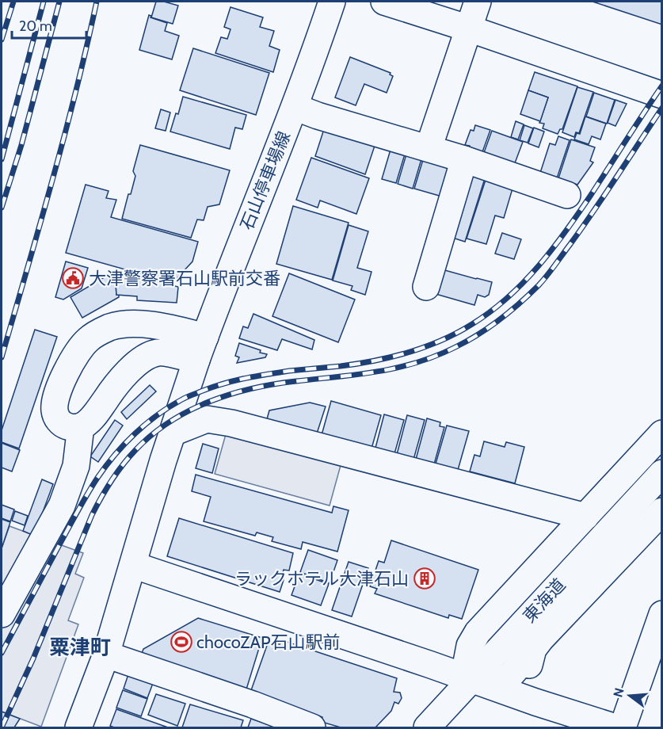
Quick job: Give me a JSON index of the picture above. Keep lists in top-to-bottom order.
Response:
{
  "streets": {
    "main road": ["石山停車場線", "東海道"]
  },
  "districts": ["粟津町"],
  "places": {
    "public building": ["大津警察署石山駅前交番"],
    "building": ["ラックホテル大津石山"],
    "sports": ["chocoZAP石山駅前"]
  },
  "scale_bar": "20 m",
  "north": "left"
}
